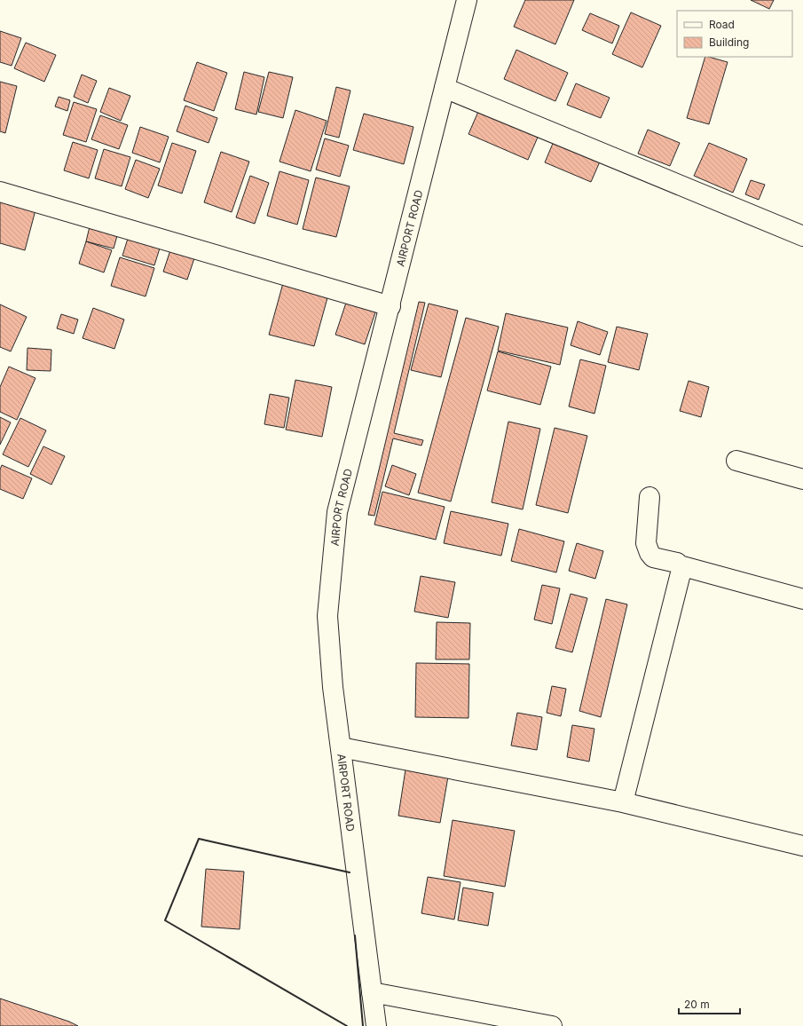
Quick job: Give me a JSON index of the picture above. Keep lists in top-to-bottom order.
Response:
{
  "streets": {
    "street": ["AIRPORT ROAD"]
  },
  "legend": ["Road", "Building"],
  "scale_bar": "20 m"
}
